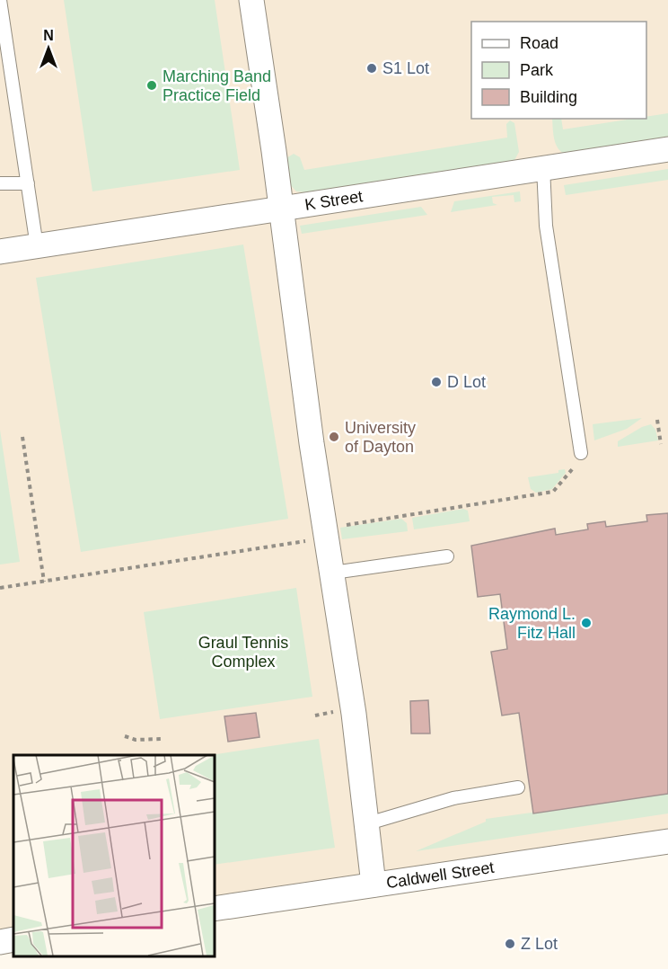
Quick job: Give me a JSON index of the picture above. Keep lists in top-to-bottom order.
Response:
{
  "streets": {
    "street": ["K Street", "Caldwell Street"]
  },
  "parks": ["Graul Tennis Complex"],
  "places": [
    "S1 Lot",
    "Marching Band Practice Field",
    "D Lot",
    "University of Dayton",
    "Raymond L. Fitz Hall",
    "Z Lot"
  ],
  "legend": ["Road", "Park", "Building"],
  "north": "top"
}
